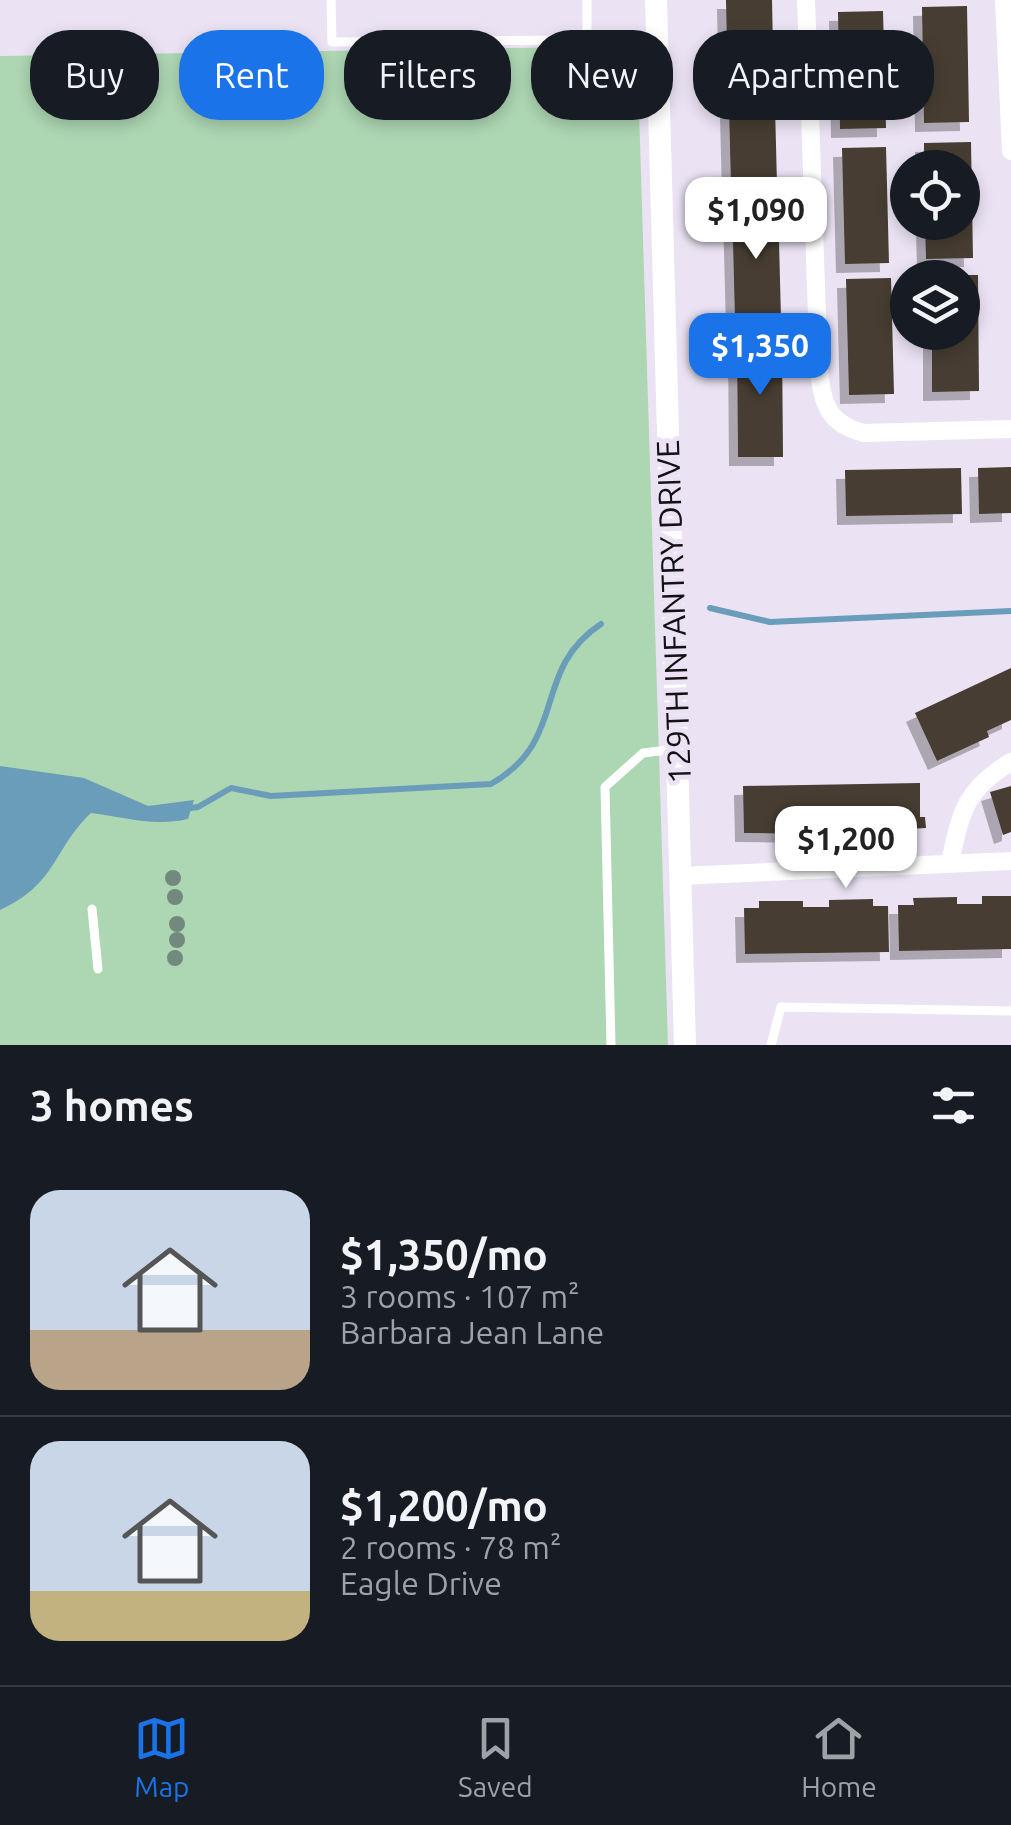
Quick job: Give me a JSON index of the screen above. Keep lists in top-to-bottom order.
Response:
{
  "streets": {
    "street": ["129TH INFANTRY DRIVE"]
  },
  "page": {
    "chip": [
      "Buy",
      "Rent",
      "Filters",
      "New",
      "Apartment"
    ],
    "price": ["$1,090", "$1,350", "$1,200"],
    "heading": "3 homes",
    "list": [
      {
        "name": "$1,350/mo",
        "note": "3 rooms · 107 m² · Barbara Jean Lane"
      },
      {
        "name": "$1,200/mo",
        "note": "2 rooms · 78 m² · Eagle Drive"
      }
    ],
    "tabs": ["Map", "Saved", "Home"]
  }
}
